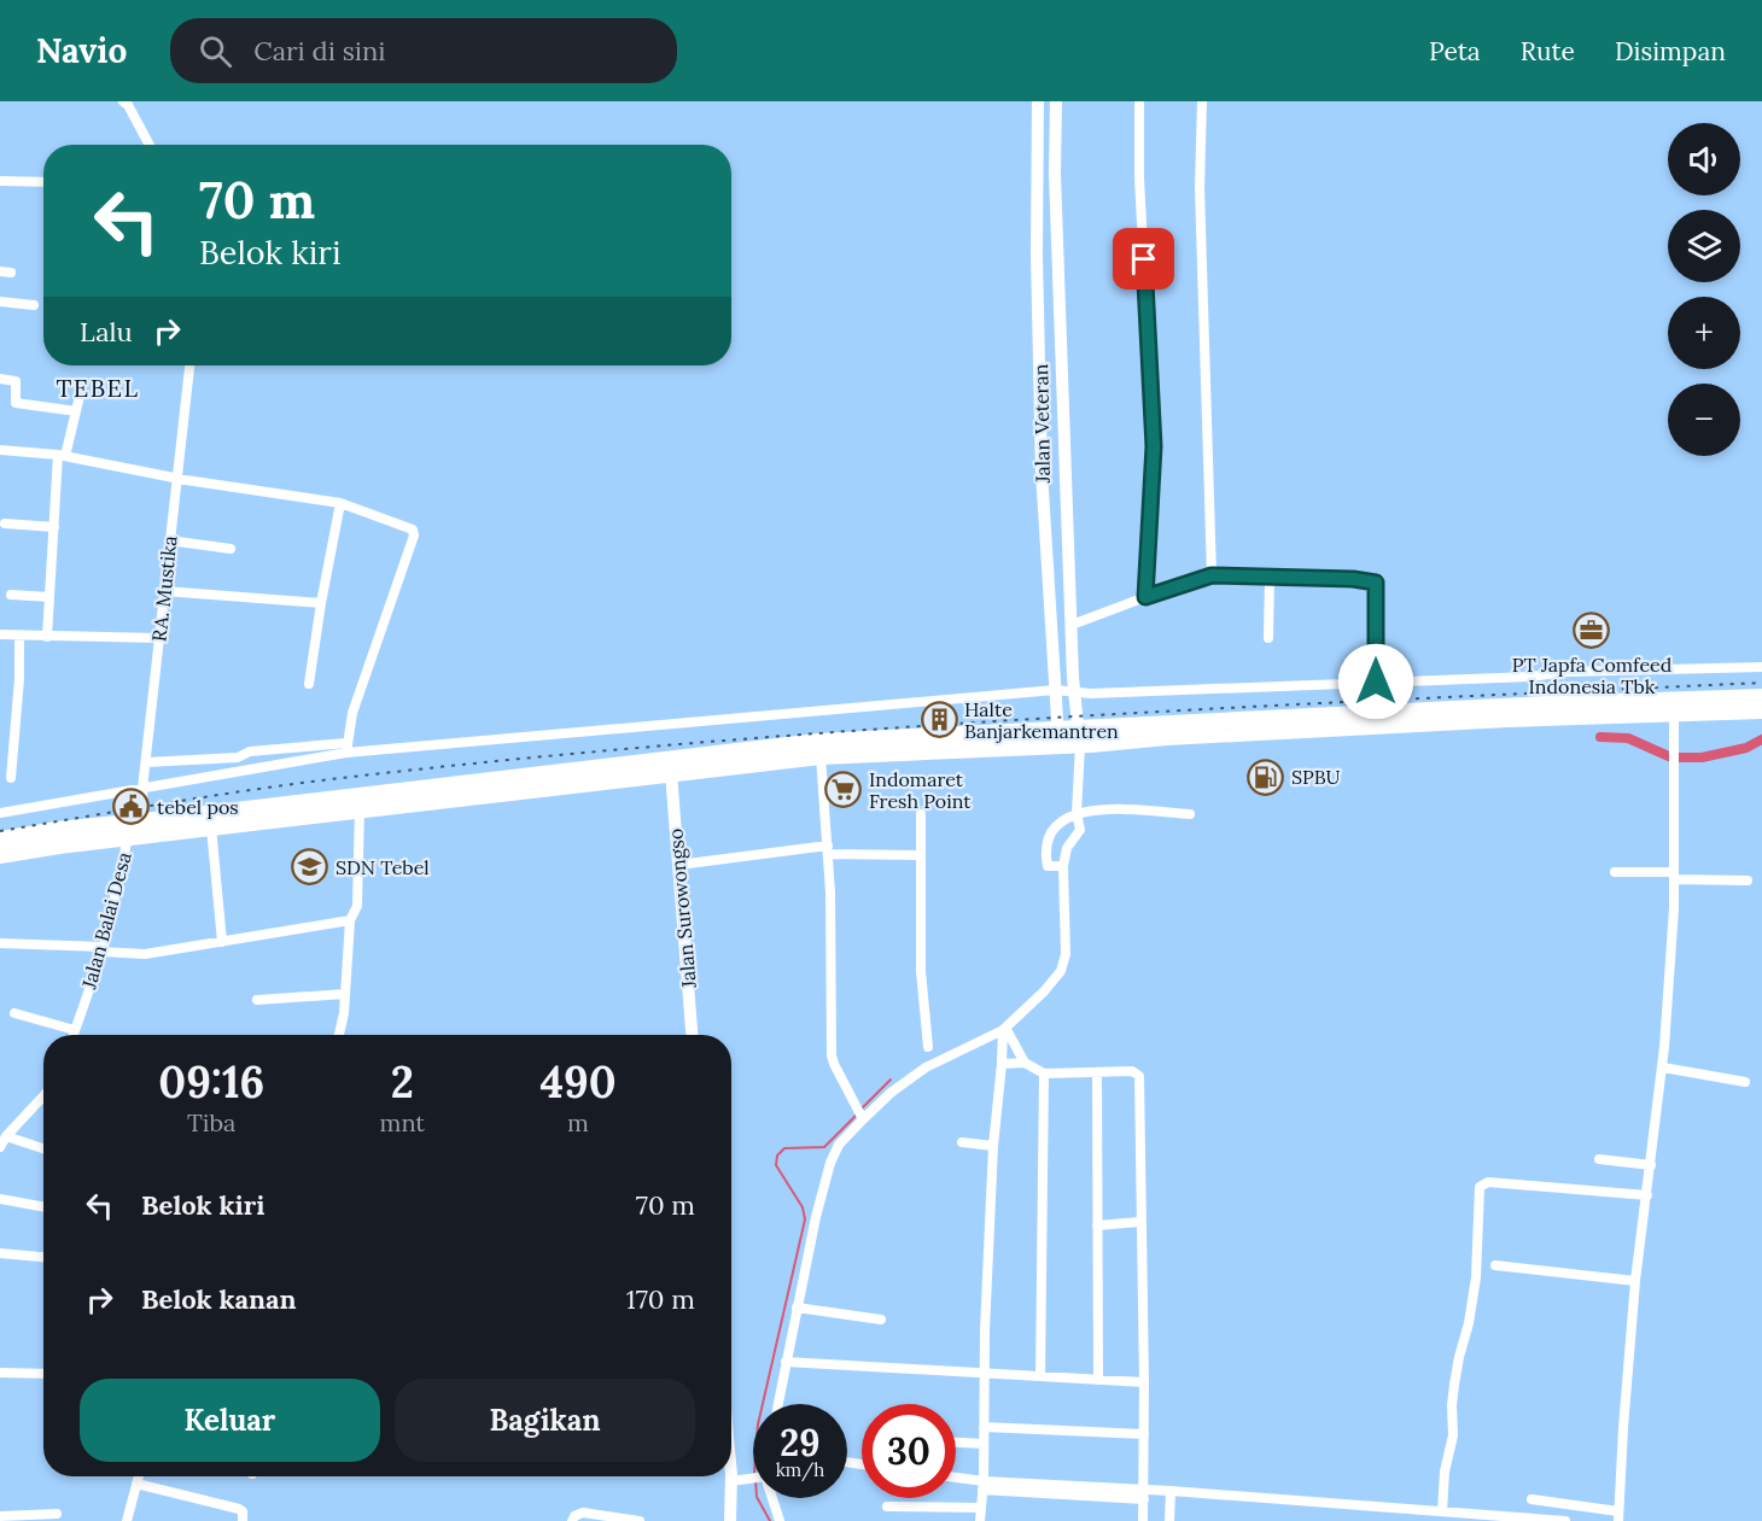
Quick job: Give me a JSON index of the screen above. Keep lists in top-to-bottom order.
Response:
{
  "streets": {
    "main road": ["Jalan Veteran", "Jalan Surowongso"],
    "street": ["RA. Mustika", "Jalan Balai Desa"]
  },
  "districts": ["TEBEL"],
  "places": {
    "office": ["PT Japfa Comfeed Indonesia Tbk"],
    "building": ["Halte Banjarkemantren"],
    "fuel station": ["SPBU"],
    "supermarket": ["Indomaret Fresh Point"],
    "public building": ["tebel pos"],
    "school or university": ["SDN Tebel"]
  },
  "page": {
    "header": "Navio",
    "search": "Cari di sini",
    "nav": ["Peta", "Rute", "Disimpan"],
    "map_buttons": ["+", "−"],
    "turn": ["70 m", "Belok kiri"],
    "then": "Lalu",
    "eta": [
      "09:16",
      "Tiba",
      "2",
      "mnt",
      "490",
      "m"
    ],
    "list": [
      {
        "name": "Belok kiri",
        "value": "70 m"
      },
      {
        "name": "Belok kanan",
        "value": "170 m"
      }
    ],
    "buttons": ["Keluar", "Bagikan"],
    "speed": "29 km/h",
    "limit": "30"
  }
}
